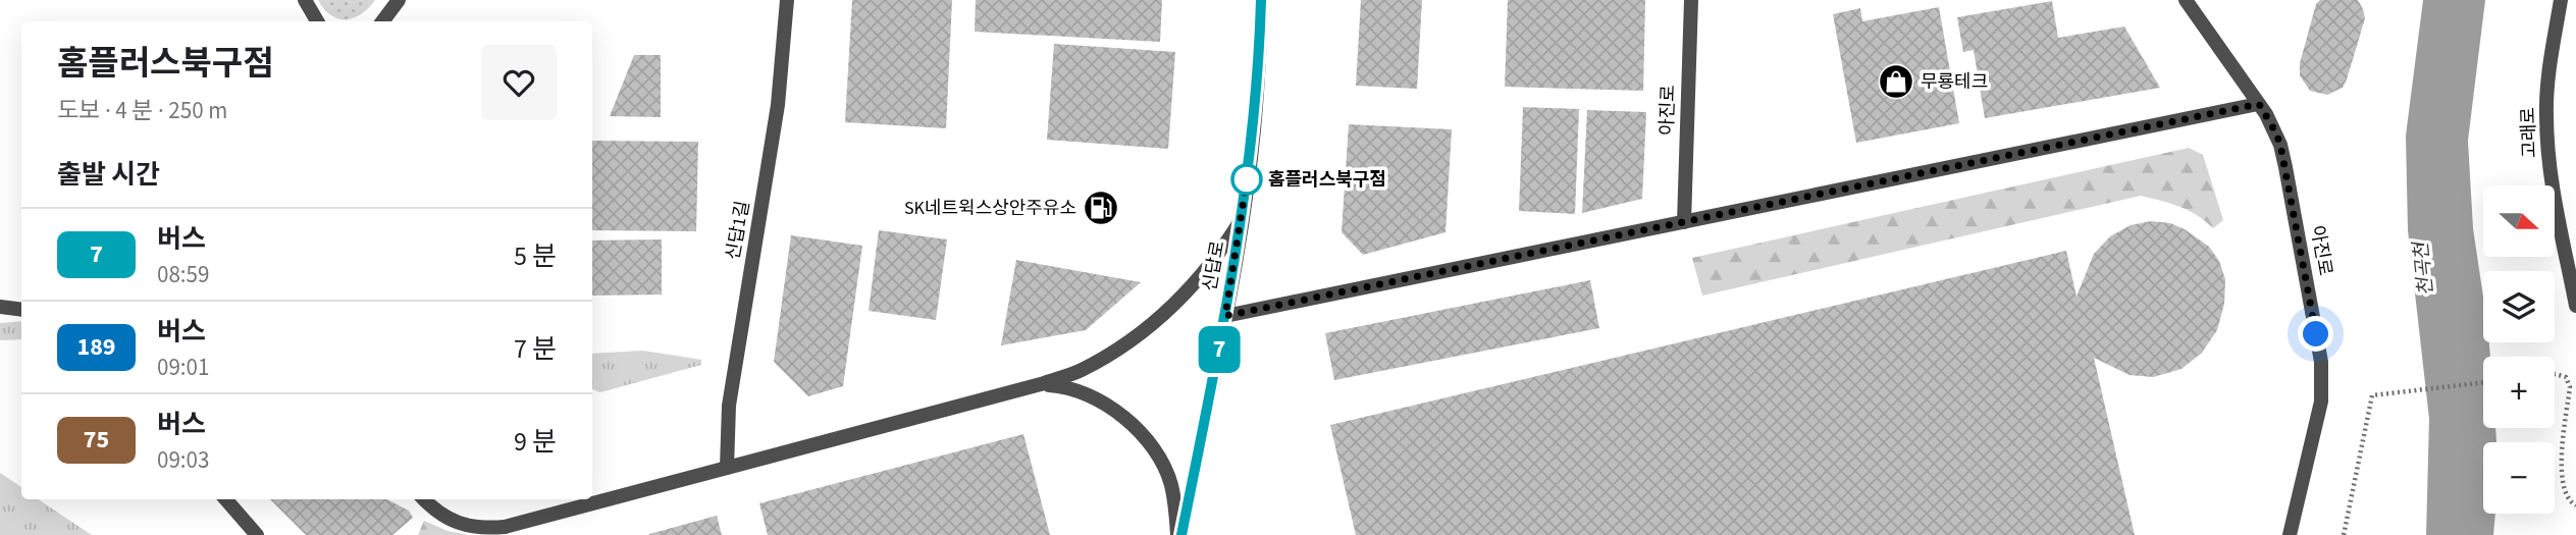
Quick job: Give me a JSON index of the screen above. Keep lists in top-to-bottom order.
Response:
{
  "streets": {
    "street": [
      "아진로",
      "고래로",
      "신답1길",
      "신답로"
    ]
  },
  "water": ["천곡천"],
  "places": {
    "shop": ["무룡테크"],
    "other": ["홈플러스북구점"],
    "fuel station": ["SK네트윅스상안주유소"]
  },
  "lines": ["bus line 7"],
  "north": "right",
  "page": {
    "on_map": "7",
    "heading": [
      ["홈플러스북구점", "도보 · 4 분 · 250 m"],
      "출발 시간"
    ],
    "map_buttons": ["+", "−"],
    "list": [
      {
        "mark": "7",
        "name": "버스",
        "note": "08:59",
        "value": "5 분"
      },
      {
        "mark": "189",
        "name": "버스",
        "note": "09:01",
        "value": "7 분"
      },
      {
        "mark": "75",
        "name": "버스",
        "note": "09:03",
        "value": "9 분"
      }
    ]
  }
}
